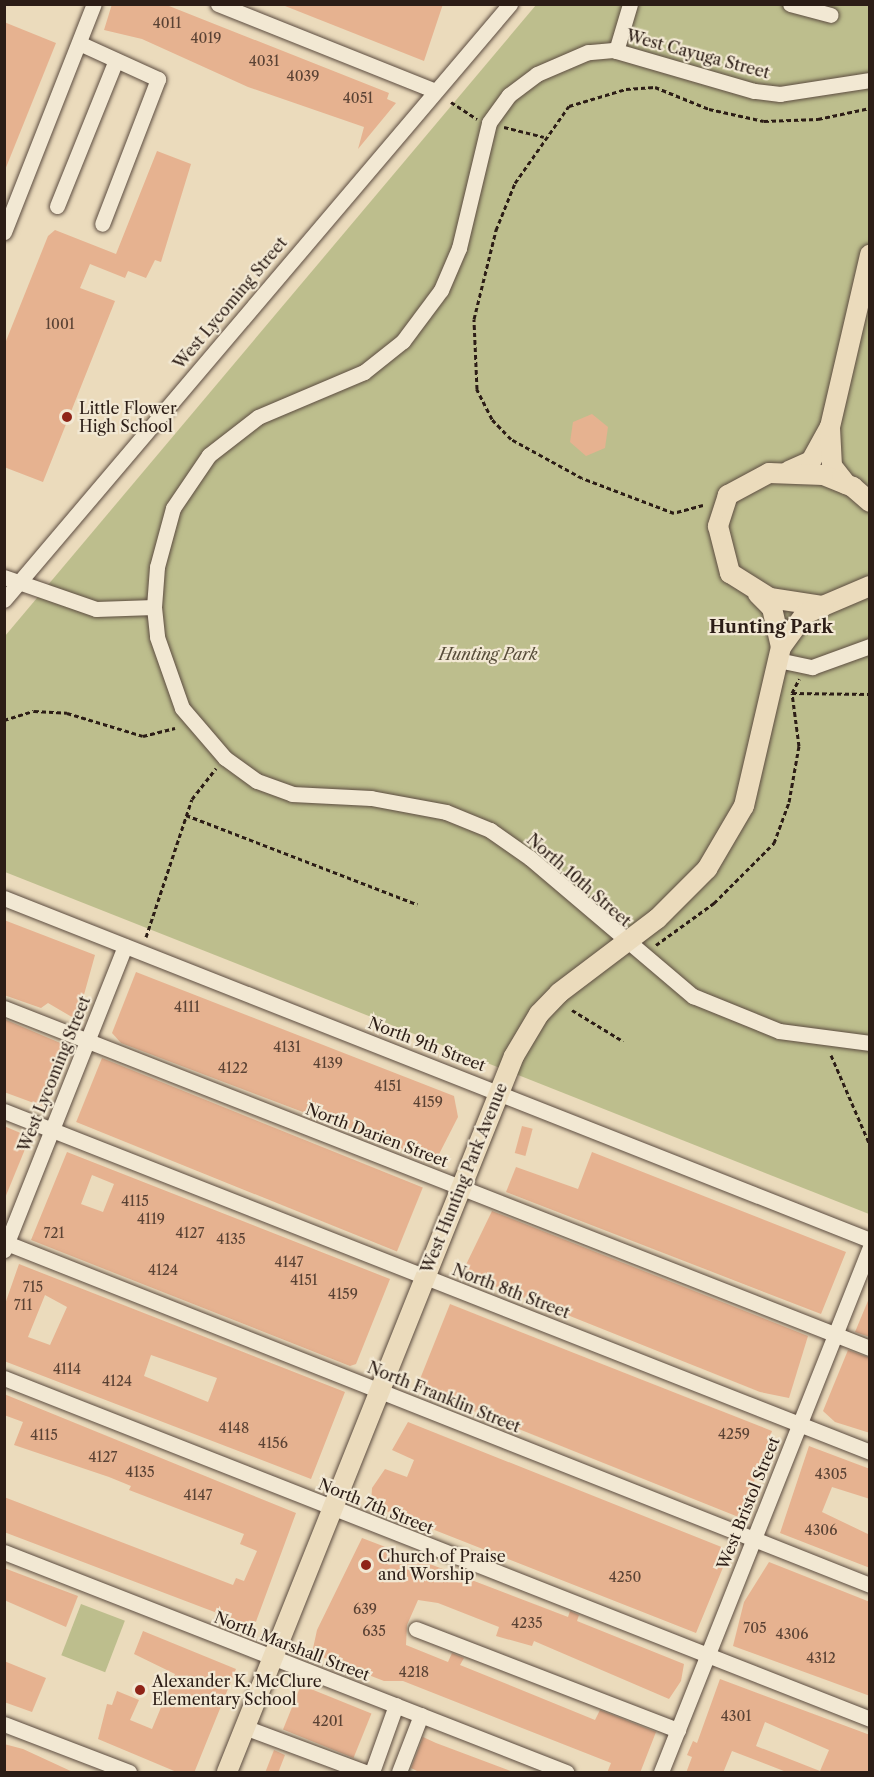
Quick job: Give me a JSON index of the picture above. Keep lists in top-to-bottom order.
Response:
{
  "streets": {
    "main road": ["West Hunting Park Avenue"],
    "street": [
      "West Cayuga Street",
      "West Lycoming Street",
      "North 10th Street",
      "North 9th Street",
      "North Darien Street",
      "North 8th Street",
      "North Franklin Street",
      "West Bristol Street",
      "North 7th Street",
      "North Marshall Street"
    ]
  },
  "crossings": [
    ["West Cayuga Street", "North 10th Street"],
    ["West Lycoming Street", "North 9th Street"],
    ["West Lycoming Street", "North Darien Street"],
    ["West Lycoming Street", "North 8th Street"],
    ["West Lycoming Street", "North Franklin Street"],
    ["North 10th Street", "West Hunting Park Avenue"],
    ["North 9th Street", "West Hunting Park Avenue"],
    ["North Darien Street", "West Hunting Park Avenue"],
    ["North Darien Street", "West Bristol Street"],
    ["West Hunting Park Avenue", "North 8th Street"],
    ["West Hunting Park Avenue", "North Franklin Street"],
    ["West Hunting Park Avenue", "North 7th Street"],
    ["West Hunting Park Avenue", "North Marshall Street"],
    ["North 8th Street", "West Bristol Street"],
    ["North Franklin Street", "West Bristol Street"],
    ["West Bristol Street", "North 7th Street"]
  ],
  "districts": ["Hunting Park"],
  "parks": ["Hunting Park"],
  "places": ["Little Flower High School", "Church of Praise and Worship", "Alexander K. McClure Elementary School"],
  "house_numbers": [
    "4011",
    "4019",
    "4031",
    "4039",
    "4051",
    "1001",
    "4111",
    "4131",
    "4139",
    "4122",
    "4151",
    "4159",
    "4115",
    "4119",
    "721",
    "4127",
    "4135",
    "4147",
    "4124",
    "4151",
    "715",
    "4159",
    "711",
    "4114",
    "4124",
    "4148",
    "4259",
    "4115",
    "4156",
    "4127",
    "4135",
    "4305",
    "4147",
    "4306",
    "4250",
    "639",
    "4235",
    "705",
    "635",
    "4306",
    "4312",
    "4218",
    "4301",
    "4201"
  ]
}
